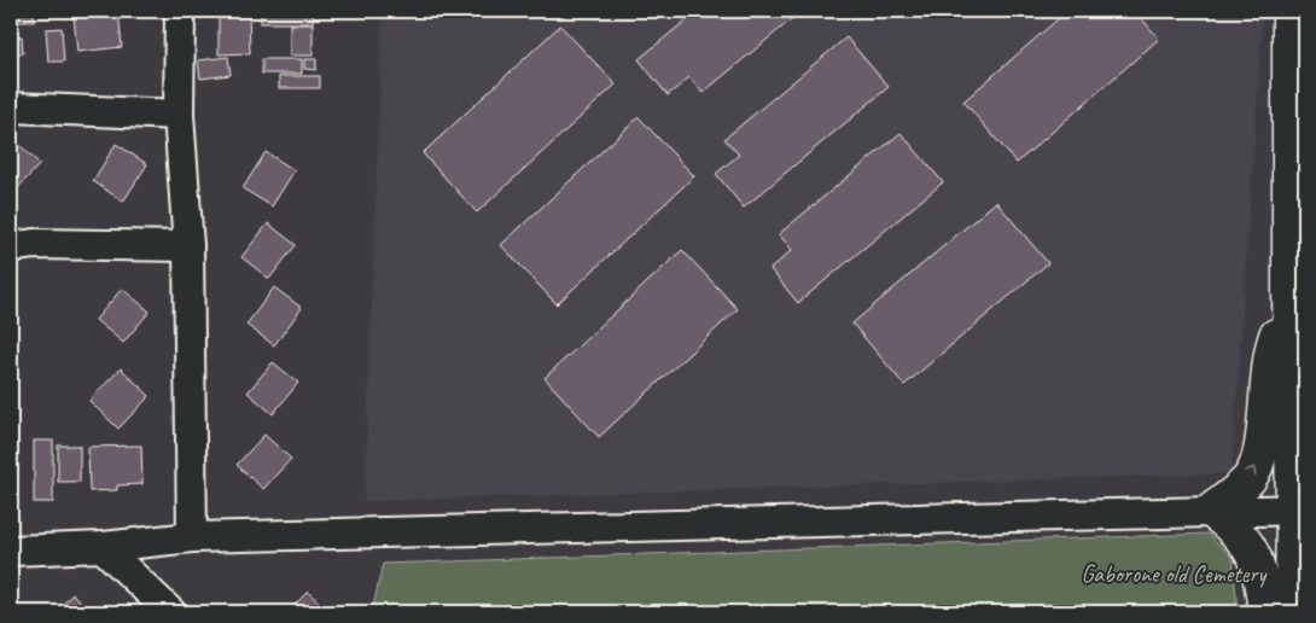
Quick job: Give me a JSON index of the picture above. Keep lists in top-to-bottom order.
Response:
{
  "parks": ["Gaborone old Cemetery"]
}
